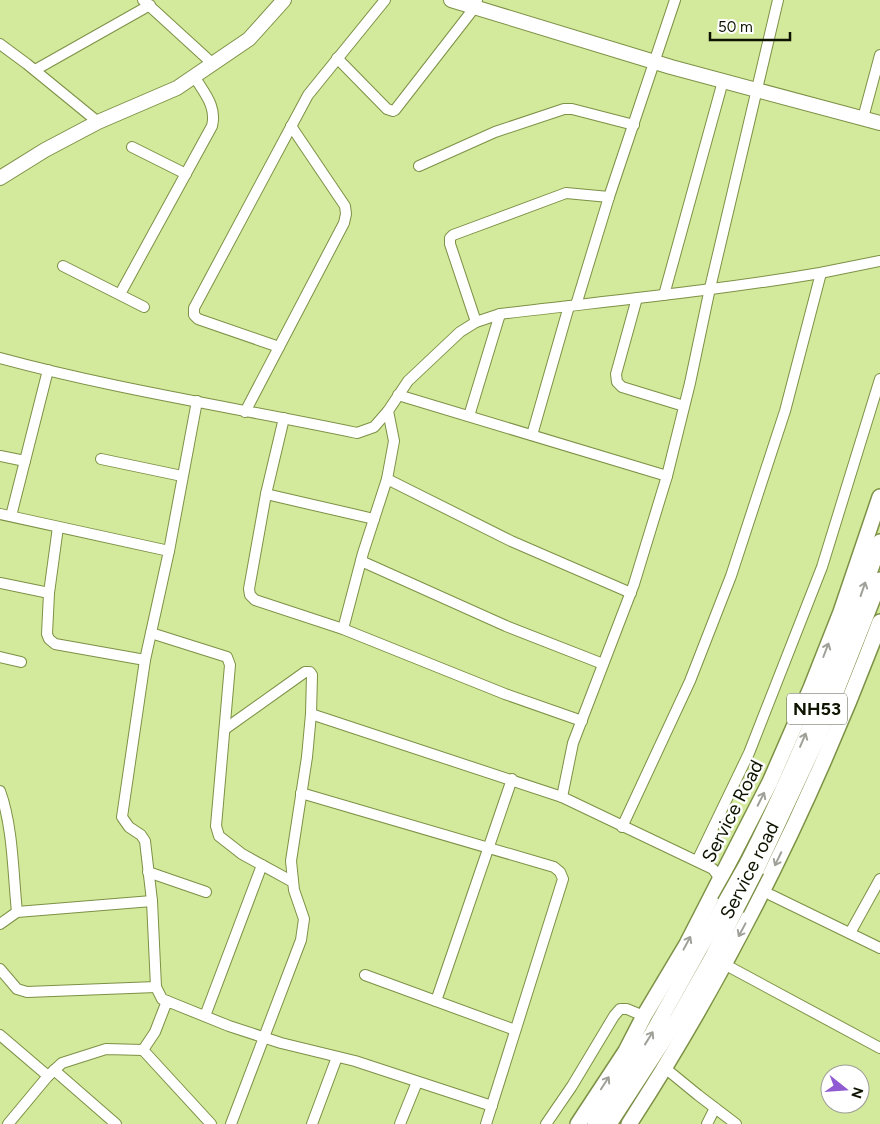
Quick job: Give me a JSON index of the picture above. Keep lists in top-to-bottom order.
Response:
{
  "streets": {
    "highway": ["NH53", "Service Road", "Service road"]
  },
  "scale_bar": "50 m",
  "north": "right"
}
